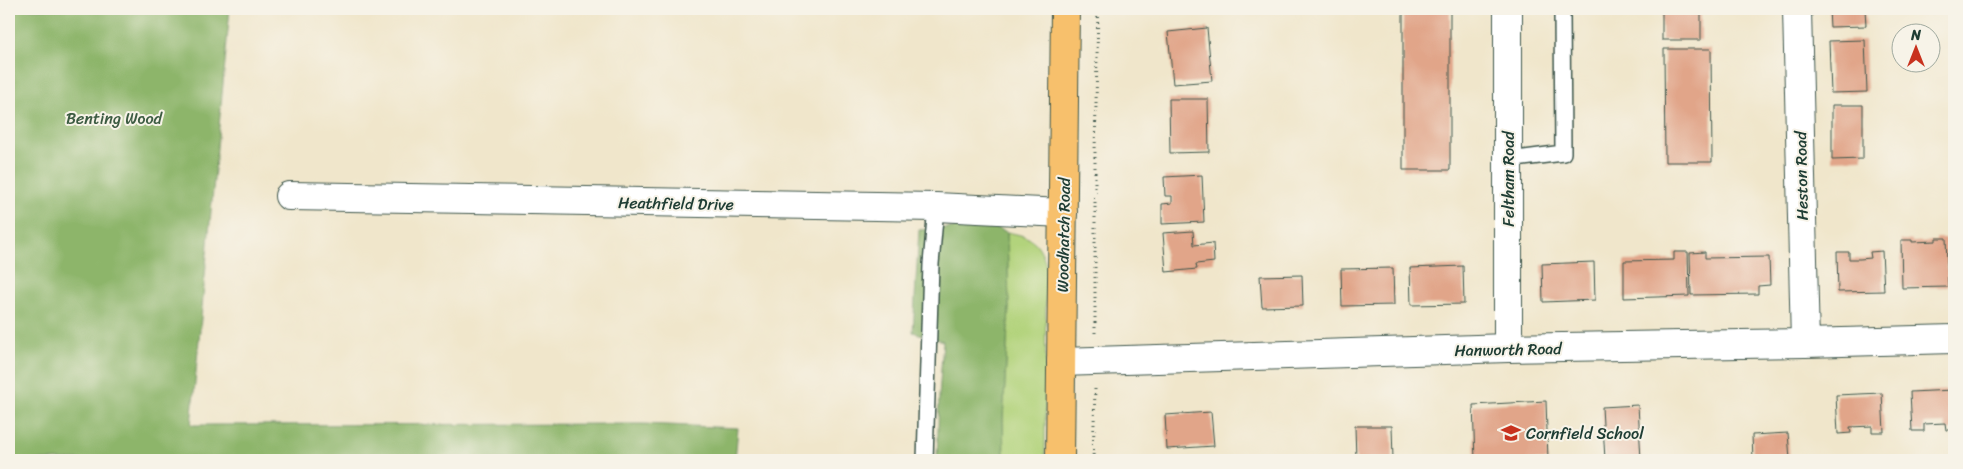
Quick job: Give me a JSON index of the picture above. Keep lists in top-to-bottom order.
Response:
{
  "streets": {
    "main road": ["Woodhatch Road"],
    "street": [
      "Heston Road",
      "Feltham Road",
      "Heathfield Drive",
      "Hanworth Road"
    ]
  },
  "crossings": [
    ["Heston Road", "Hanworth Road"],
    ["Feltham Road", "Hanworth Road"],
    ["Heathfield Drive", "Woodhatch Road"],
    ["Woodhatch Road", "Hanworth Road"]
  ],
  "parks": ["Benting Wood"],
  "places": {
    "school or university": ["Cornfield School"]
  },
  "north": "top"
}
